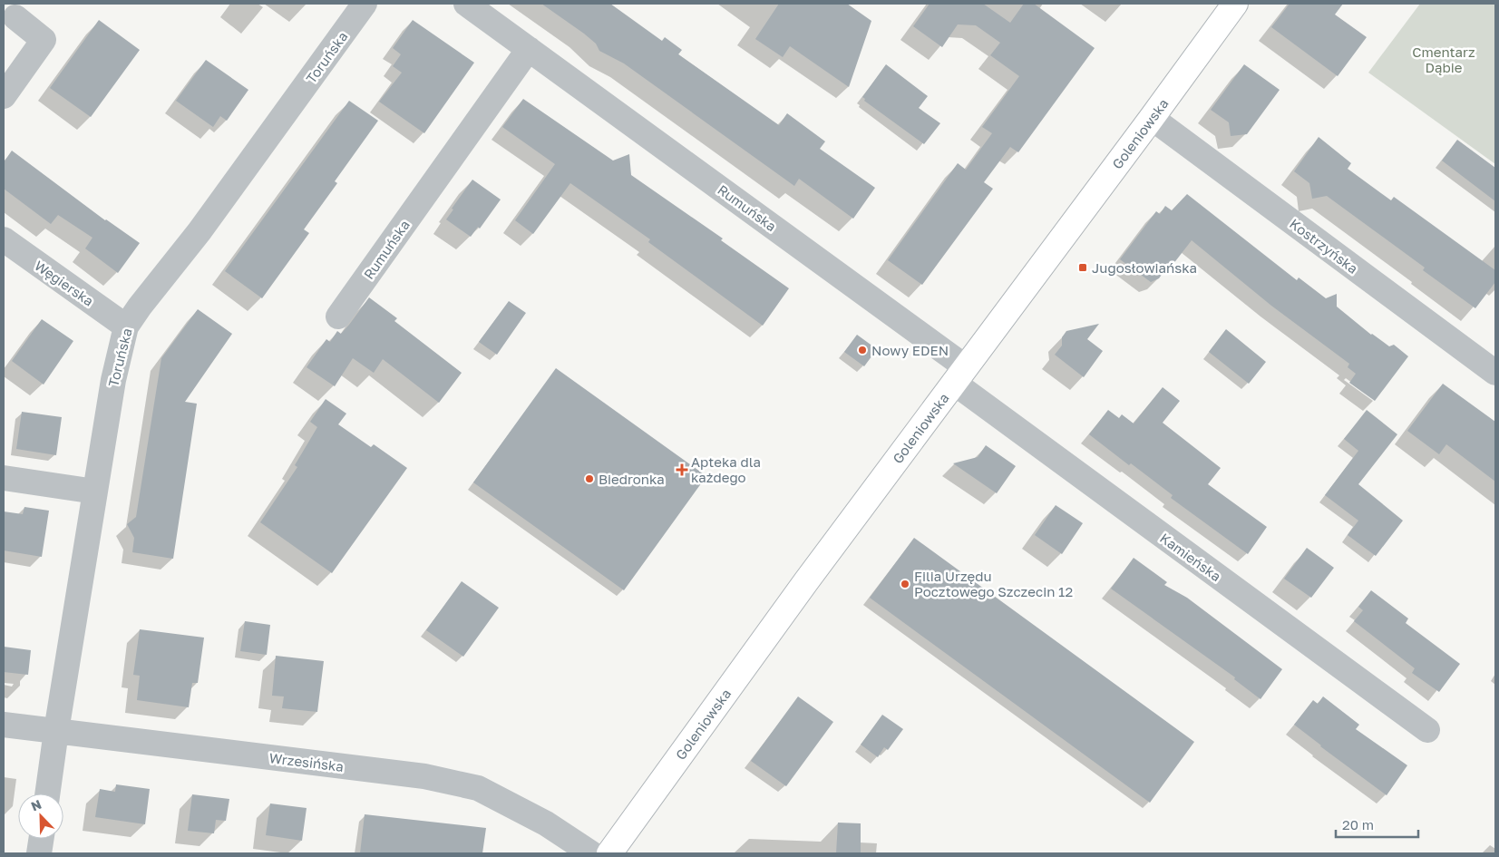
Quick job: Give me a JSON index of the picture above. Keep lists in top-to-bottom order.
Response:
{
  "streets": {
    "street": [
      "Toruńska",
      "Goleniowska",
      "Rumuńska",
      "Kostrzyńska",
      "Węgierska",
      "Kamieńska",
      "Wrzesińska"
    ]
  },
  "crossings": [
    ["Toruńska", "Węgierska"],
    ["Toruńska", "Wrzesińska"],
    ["Goleniowska", "Rumuńska"],
    ["Goleniowska", "Kostrzyńska"],
    ["Goleniowska", "Kamieńska"],
    ["Rumuńska", "Kamieńska"]
  ],
  "parks": ["Cmentarz Dąbie"],
  "places": {
    "transit": ["Jugosłowiańska"],
    "other": ["Nowy EDEN", "Biedronka", "Filia Urzędu Pocztowego Szczecin 12"],
    "health": ["Apteka dla każdego"]
  },
  "scale_bar": "20 m",
  "north": "top left"
}
